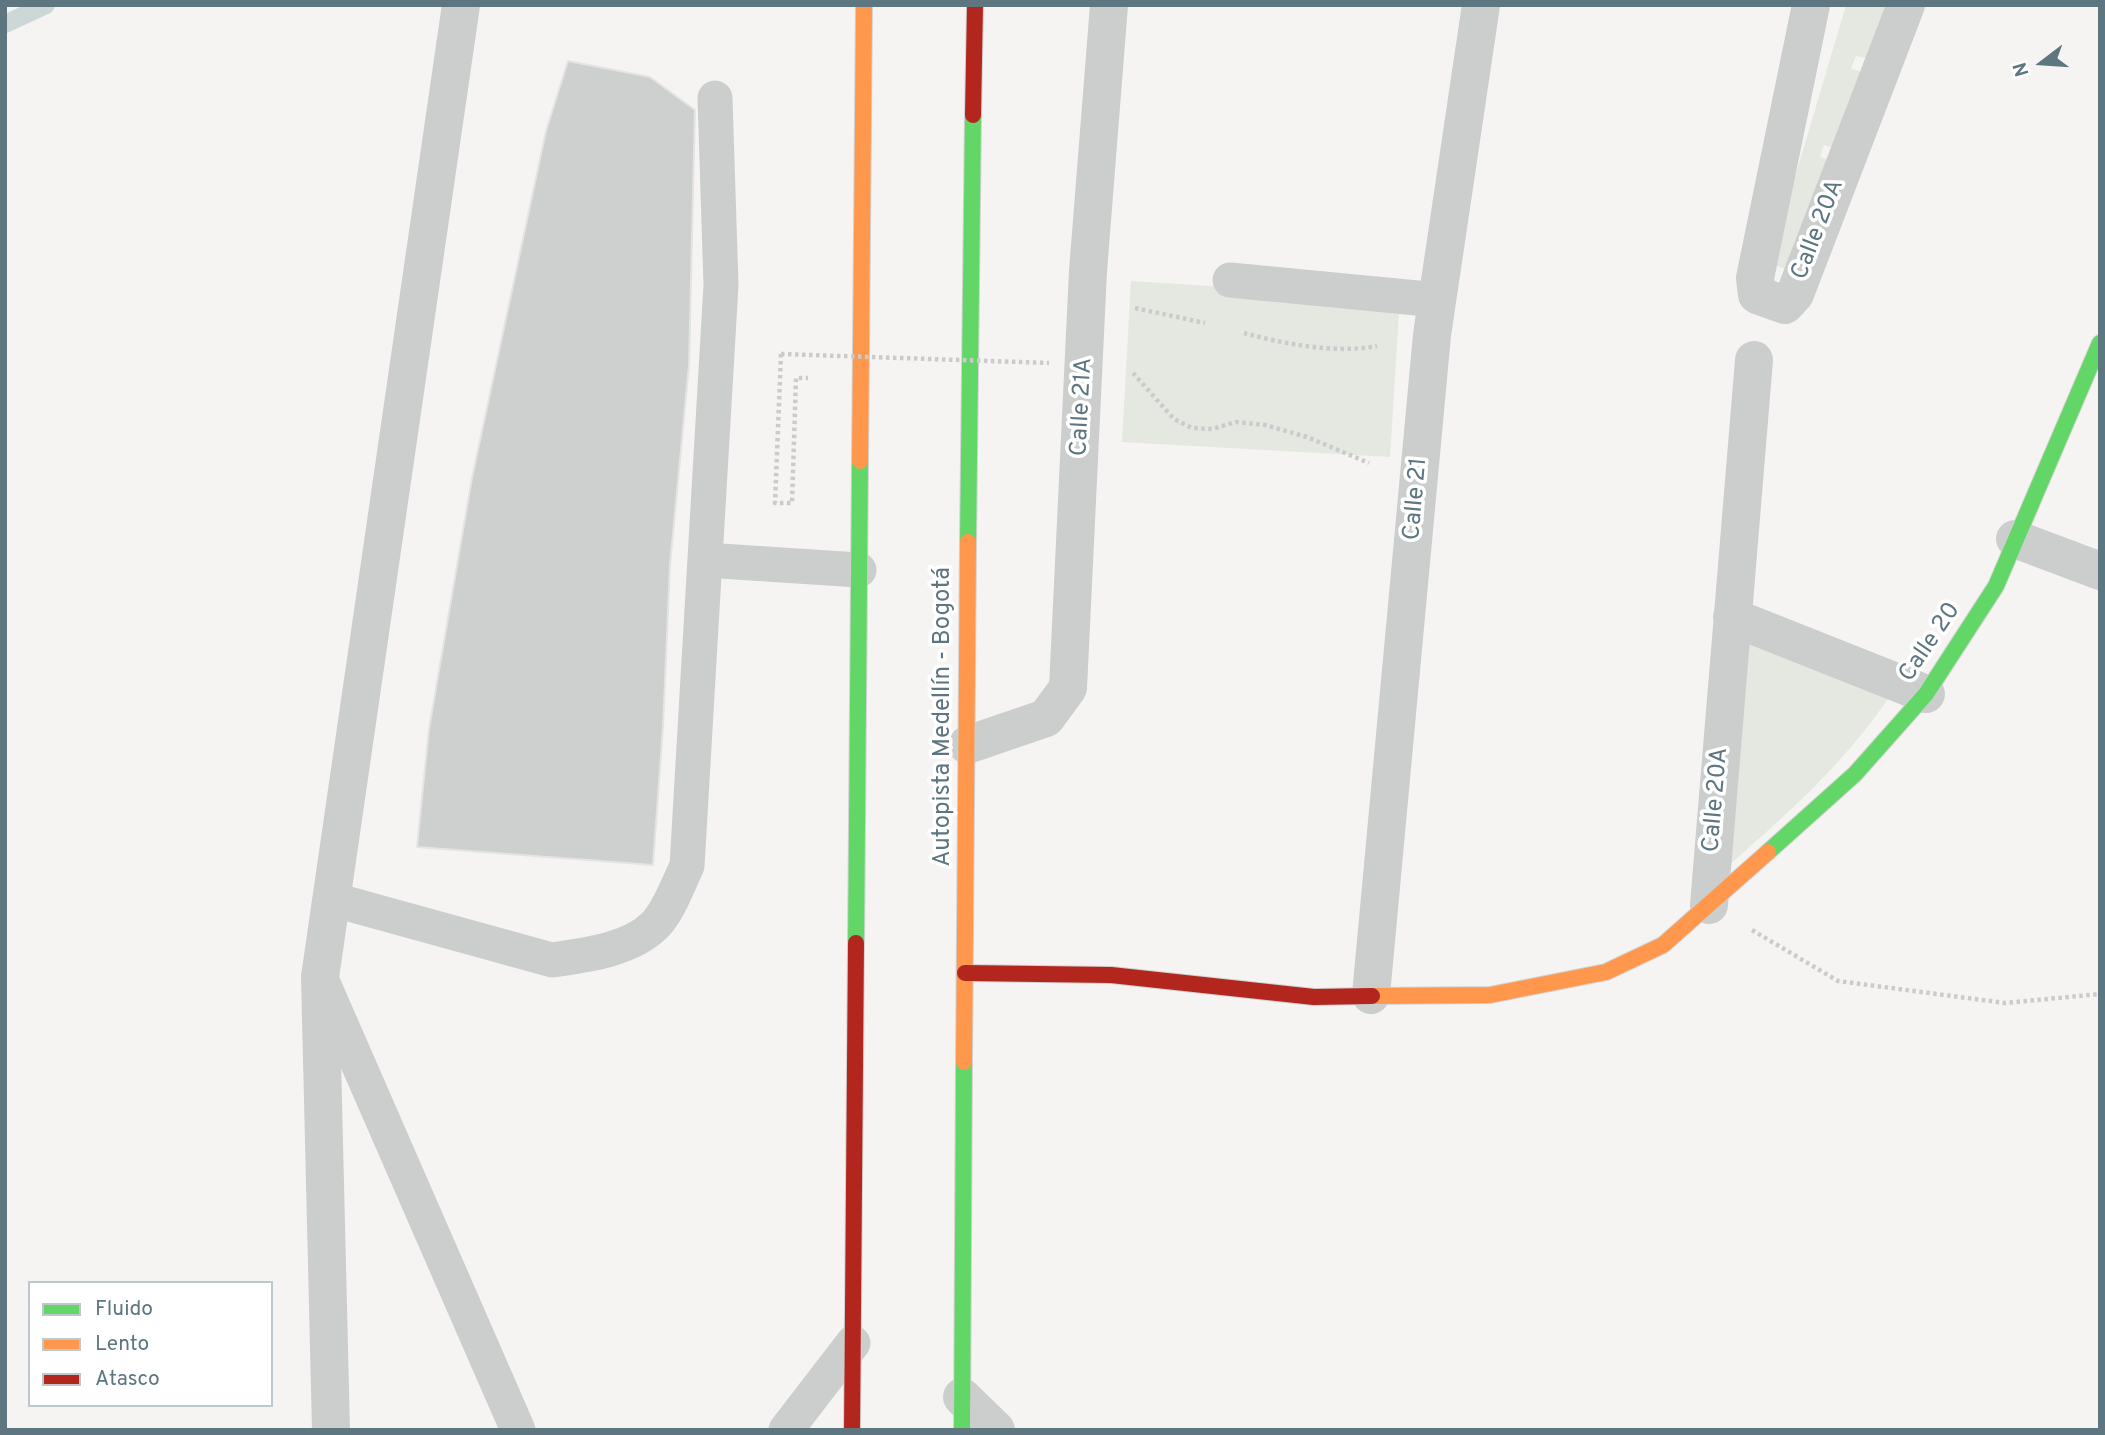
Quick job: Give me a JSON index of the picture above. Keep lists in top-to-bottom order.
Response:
{
  "streets": {
    "main road": ["Calle 20", "Autopista Medellín - Bogotá"],
    "street": ["Calle 20A", "Calle 21A", "Calle 21"]
  },
  "crossings": [
    ["Calle 20A", "Calle 20"],
    ["Calle 21A", "Autopista Medellín - Bogotá"],
    ["Calle 21", "Calle 20"],
    ["Calle 20", "Autopista Medellín - Bogotá"]
  ],
  "legend": ["Fluido", "Lento", "Atasco"],
  "north": "left"
}
